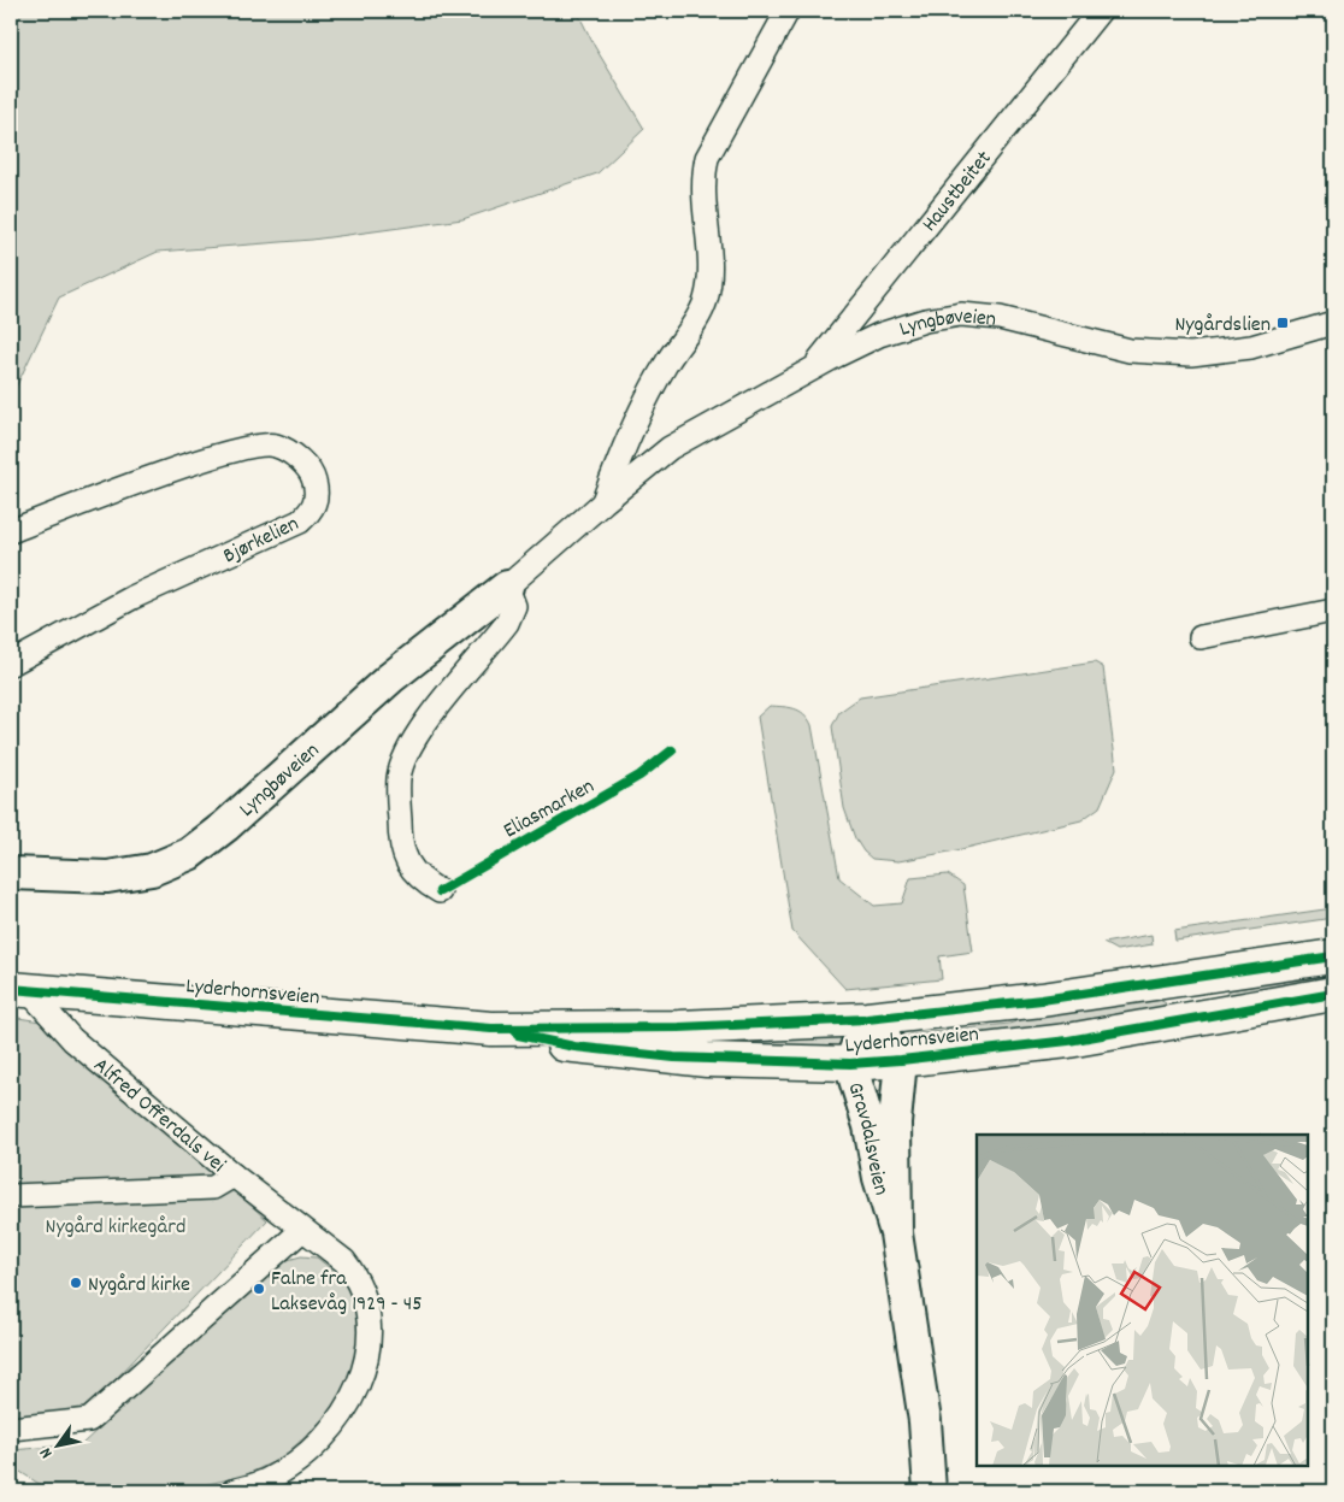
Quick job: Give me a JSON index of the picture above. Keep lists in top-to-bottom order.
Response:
{
  "streets": {
    "main road": ["Lyngbøveien", "Lyderhornsveien", "Gravdalsveien"],
    "street": ["Haustbeitet", "Bjørkelien", "Alfred Offerdals vei"],
    "cycle path": ["Eliasmarken"]
  },
  "crossings": [
    ["Haustbeitet", "Lyngbøveien"],
    ["Lyderhornsveien", "Alfred Offerdals vei"],
    ["Lyderhornsveien", "Gravdalsveien"]
  ],
  "parks": ["Nygård kirkegård"],
  "places": {
    "transit": ["Nygårdslien"],
    "other": ["Nygård kirke", "Falne fra Laksevåg 1929 - 45"]
  },
  "north": "bottom left"
}
